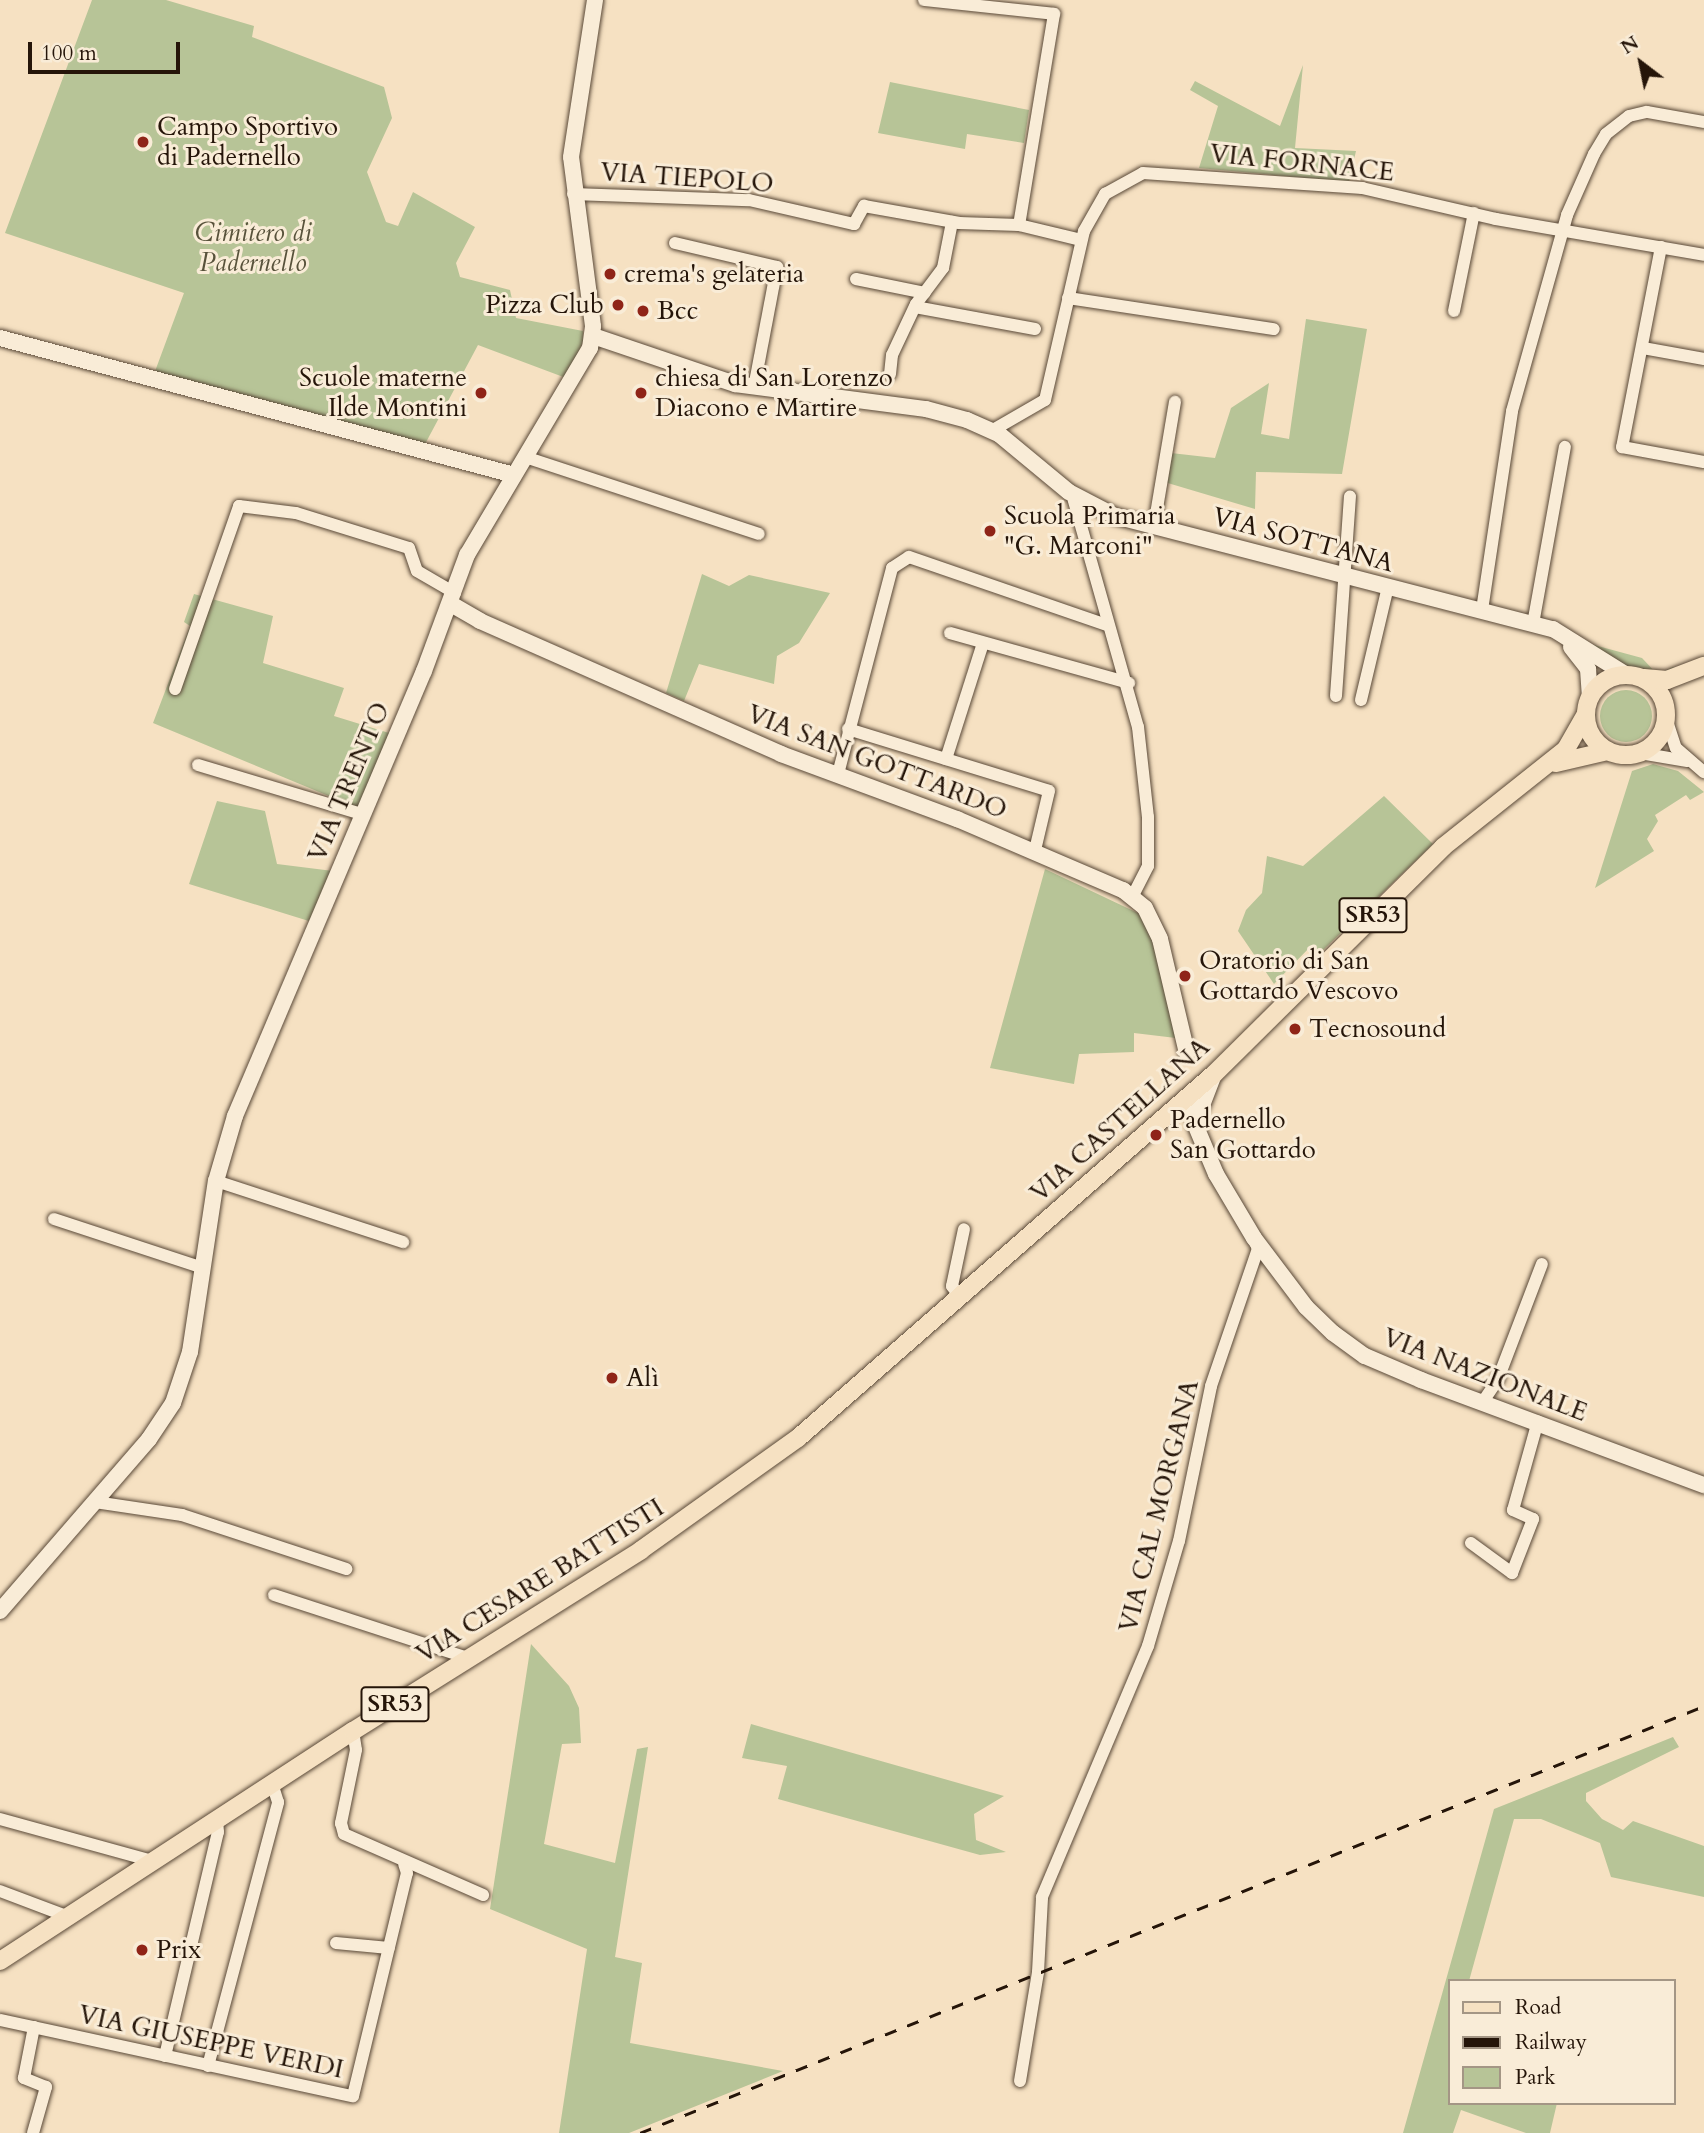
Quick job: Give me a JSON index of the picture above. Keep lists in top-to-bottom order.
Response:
{
  "streets": {
    "main road": ["SR53", "VIA CASTELLANA", "VIA CESARE BATTISTI"],
    "street": [
      "VIA FORNACE",
      "VIA TIEPOLO",
      "VIA SOTTANA",
      "VIA SAN GOTTARDO",
      "VIA TRENTO",
      "VIA NAZIONALE",
      "VIA CAL MORGANA",
      "VIA GIUSEPPE VERDI"
    ]
  },
  "crossings": [
    ["VIA FORNACE", "VIA TIEPOLO"],
    ["VIA FORNACE", "VIA SOTTANA"],
    ["VIA SOTTANA", "VIA TRENTO"],
    ["VIA SOTTANA", "SR53"],
    ["VIA SOTTANA", "VIA CASTELLANA"],
    ["VIA SAN GOTTARDO", "VIA TRENTO"],
    ["SR53", "VIA CASTELLANA"],
    ["VIA CASTELLANA", "VIA NAZIONALE"],
    ["VIA CASTELLANA", "VIA CESARE BATTISTI"],
    ["VIA NAZIONALE", "VIA CAL MORGANA"]
  ],
  "parks": ["Cimitero di Padernello"],
  "places": [
    "Campo Sportivo di Padernello",
    "crema's gelateria",
    "Pizza Club",
    "Bcc",
    "Scuole materne Ilde Montini",
    "chiesa di San Lorenzo Diacono e Martire",
    "Scuola Primaria \"G. Marconi\"",
    "Oratorio di San Gottardo Vescovo",
    "Tecnosound",
    "Padernello San Gottardo",
    "Alì",
    "Prix"
  ],
  "legend": ["Road", "Railway", "Park"],
  "scale_bar": "100 m",
  "north": "top left"
}
